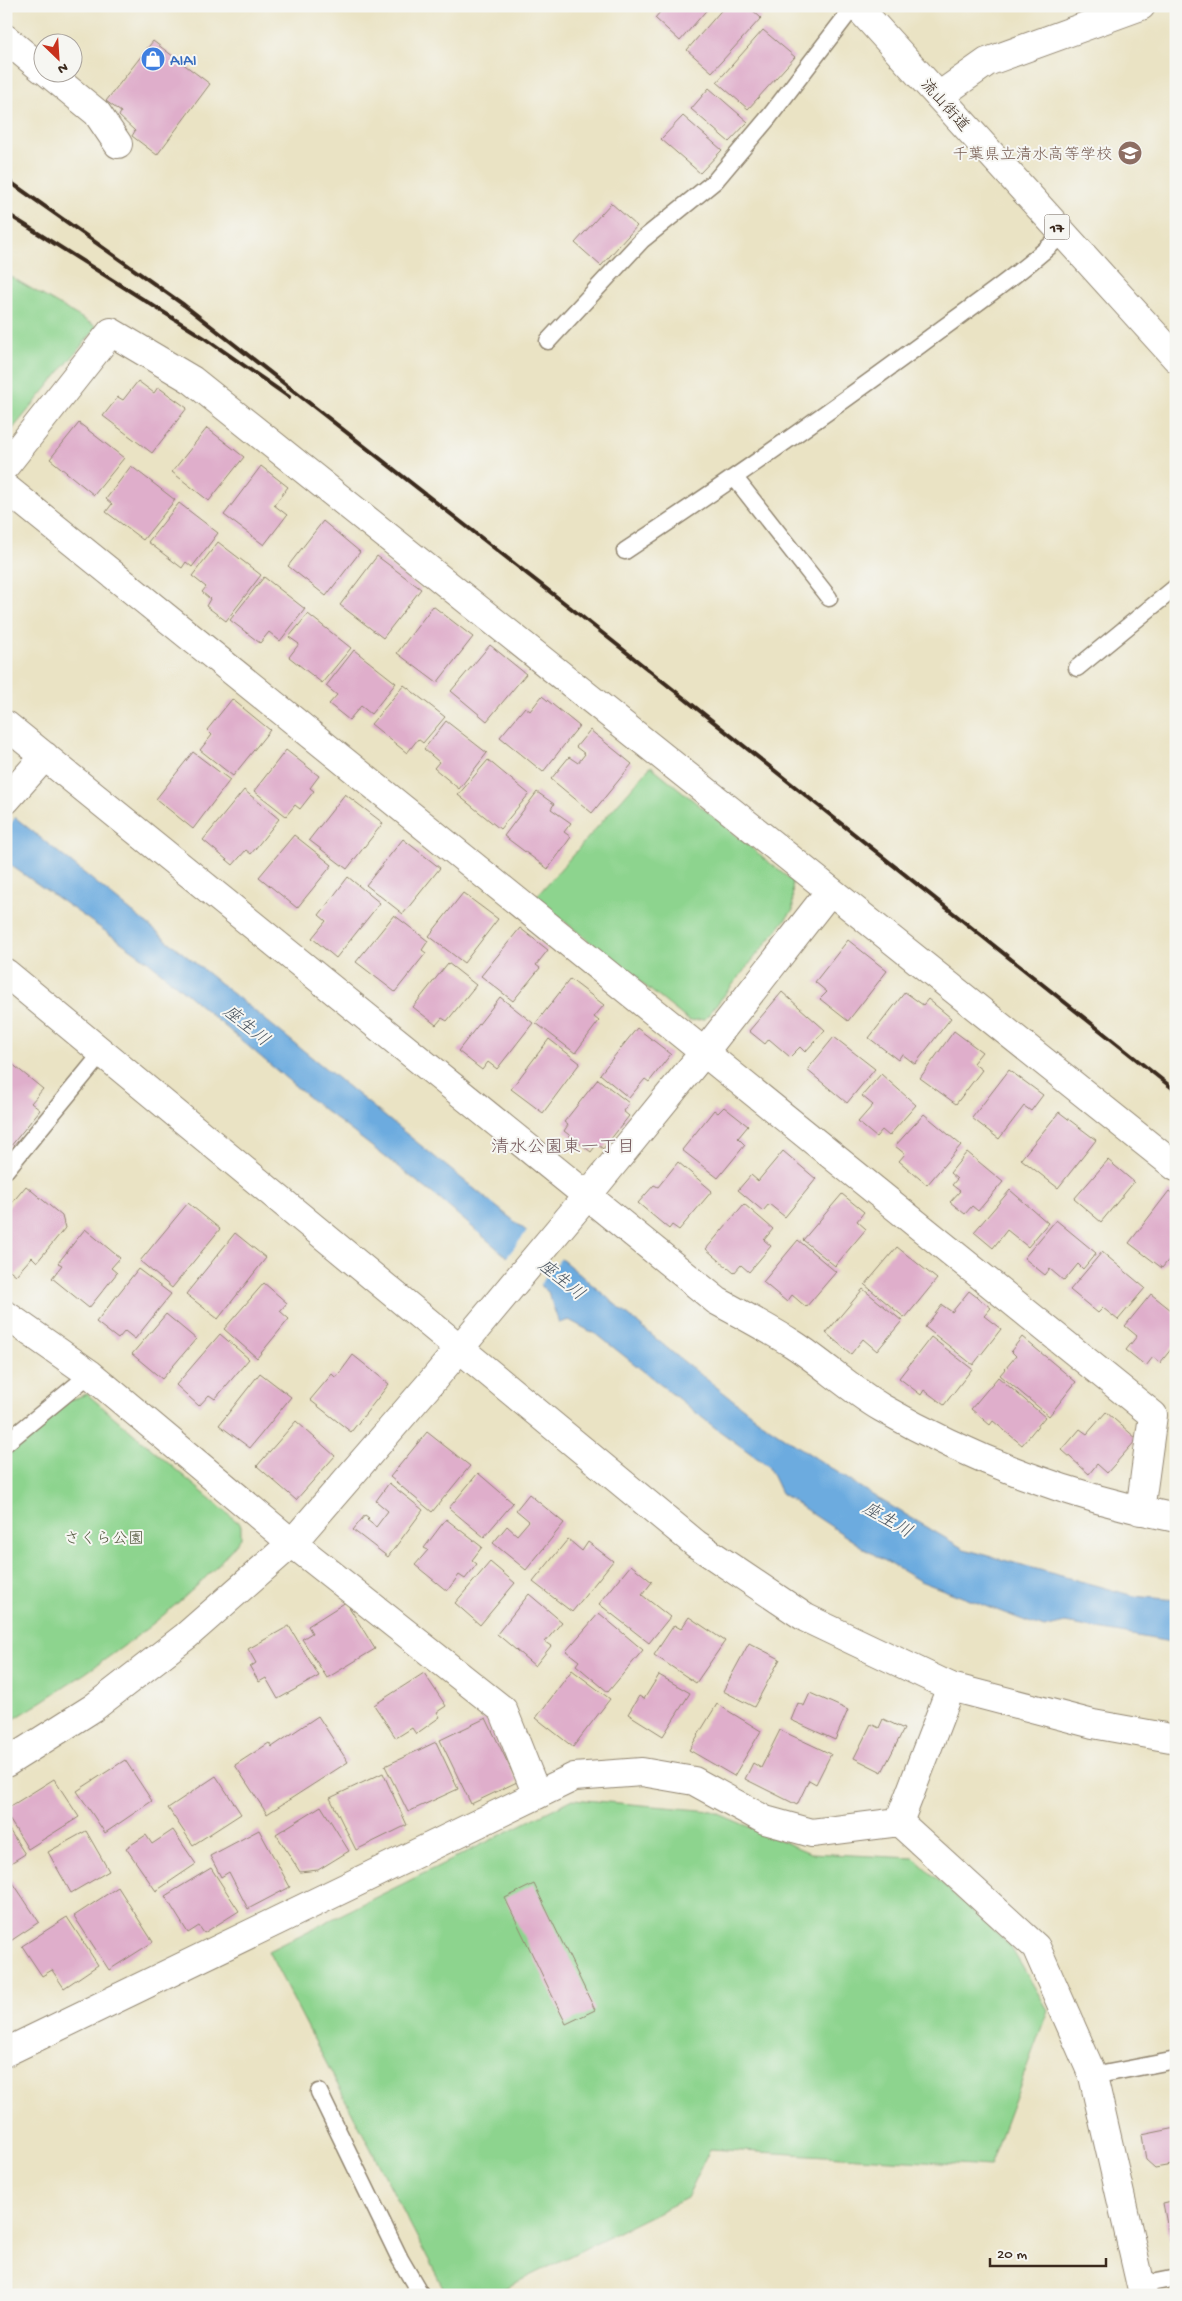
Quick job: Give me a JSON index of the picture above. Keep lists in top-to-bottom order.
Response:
{
  "streets": {
    "street": ["流山街道", "17"]
  },
  "districts": ["清水公園東一丁目"],
  "water": ["座生川"],
  "parks": ["さくら公園"],
  "places": {
    "shop": ["AIAI"],
    "school or university": ["千葉県立清水高等学校"]
  },
  "scale_bar": "20 m",
  "north": "bottom right"
}
